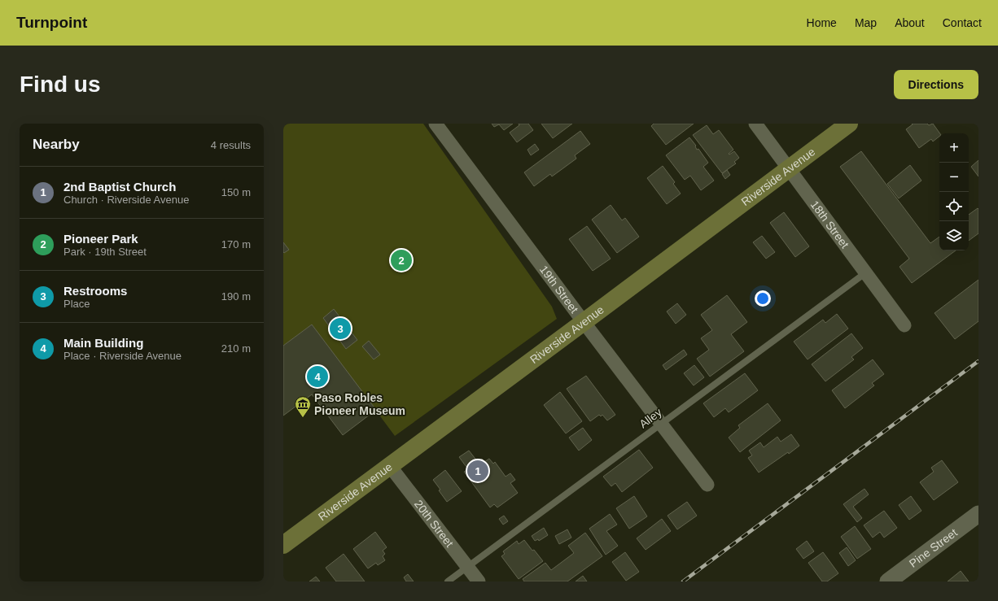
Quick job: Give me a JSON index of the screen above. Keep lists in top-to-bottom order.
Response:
{
  "streets": {
    "main road": ["Riverside Avenue"],
    "street": [
      "18th Street",
      "19th Street",
      "20th Street",
      "Pine Street"
    ],
    "lane": ["Alley"]
  },
  "crossings": [
    ["Riverside Avenue", "18th Street"],
    ["Riverside Avenue", "19th Street"],
    ["Riverside Avenue", "20th Street"],
    ["18th Street", "Alley"],
    ["19th Street", "Alley"],
    ["Alley", "20th Street"]
  ],
  "places": {
    "museum": ["Paso Robles Pioneer Museum"]
  },
  "page": {
    "header": "Turnpoint",
    "nav": [
      "Home",
      "Map",
      "About",
      "Contact"
    ],
    "buttons": "Directions",
    "title": "Find us",
    "heading": ["Nearby", "4 results"],
    "map_buttons": ["+", "−"],
    "list": [
      {
        "mark": "1",
        "name": "2nd Baptist Church",
        "note": "Church · Riverside Avenue",
        "value": "150 m"
      },
      {
        "mark": "2",
        "name": "Pioneer Park",
        "note": "Park · 19th Street",
        "value": "170 m"
      },
      {
        "mark": "3",
        "name": "Restrooms",
        "note": "Place",
        "value": "190 m"
      },
      {
        "mark": "4",
        "name": "Main Building",
        "note": "Place · Riverside Avenue",
        "value": "210 m"
      }
    ],
    "pins": [
      "2",
      "3",
      "4",
      "1"
    ]
  }
}
